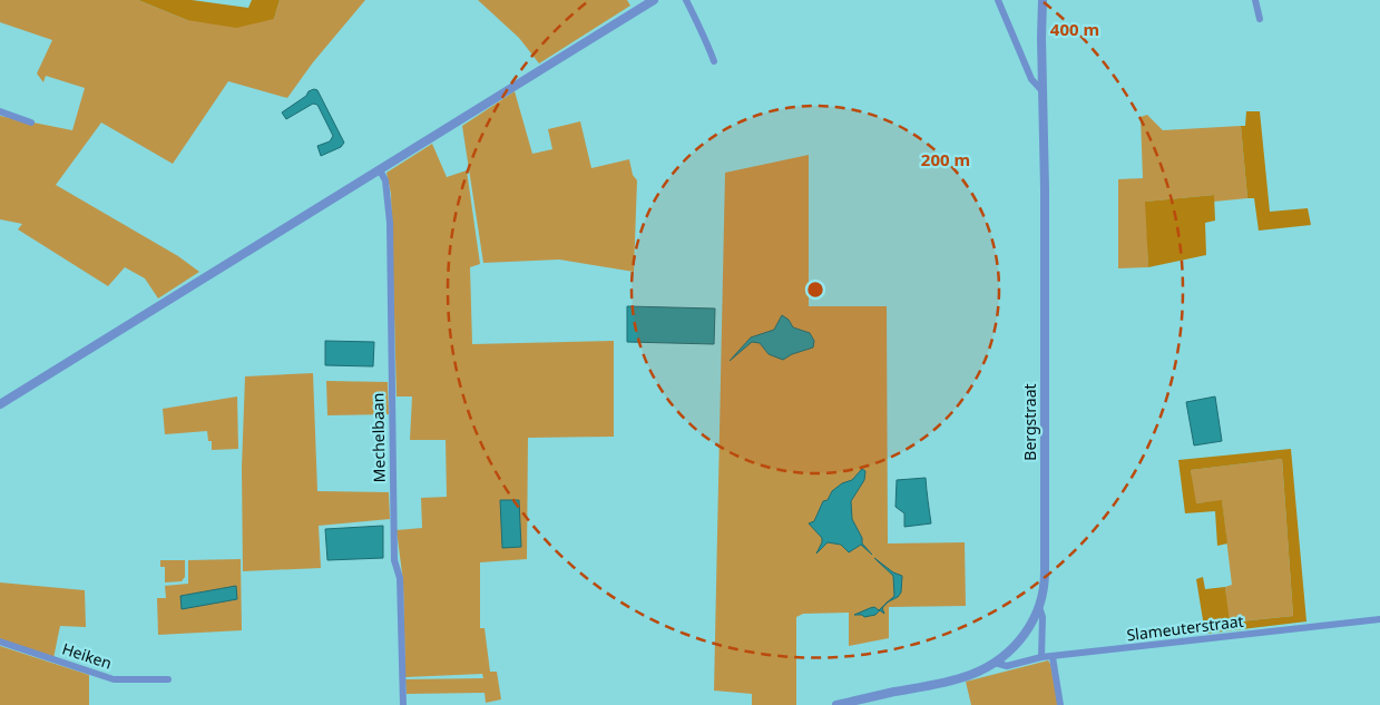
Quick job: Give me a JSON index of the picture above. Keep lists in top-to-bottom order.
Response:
{
  "streets": {
    "street": [
      "Bergstraat",
      "Mechelbaan",
      "Slameuterstraat",
      "Heiken"
    ]
  },
  "crossings": [
    ["Bergstraat", "Slameuterstraat"]
  ],
  "rings": ["400 m", "200 m"]
}
